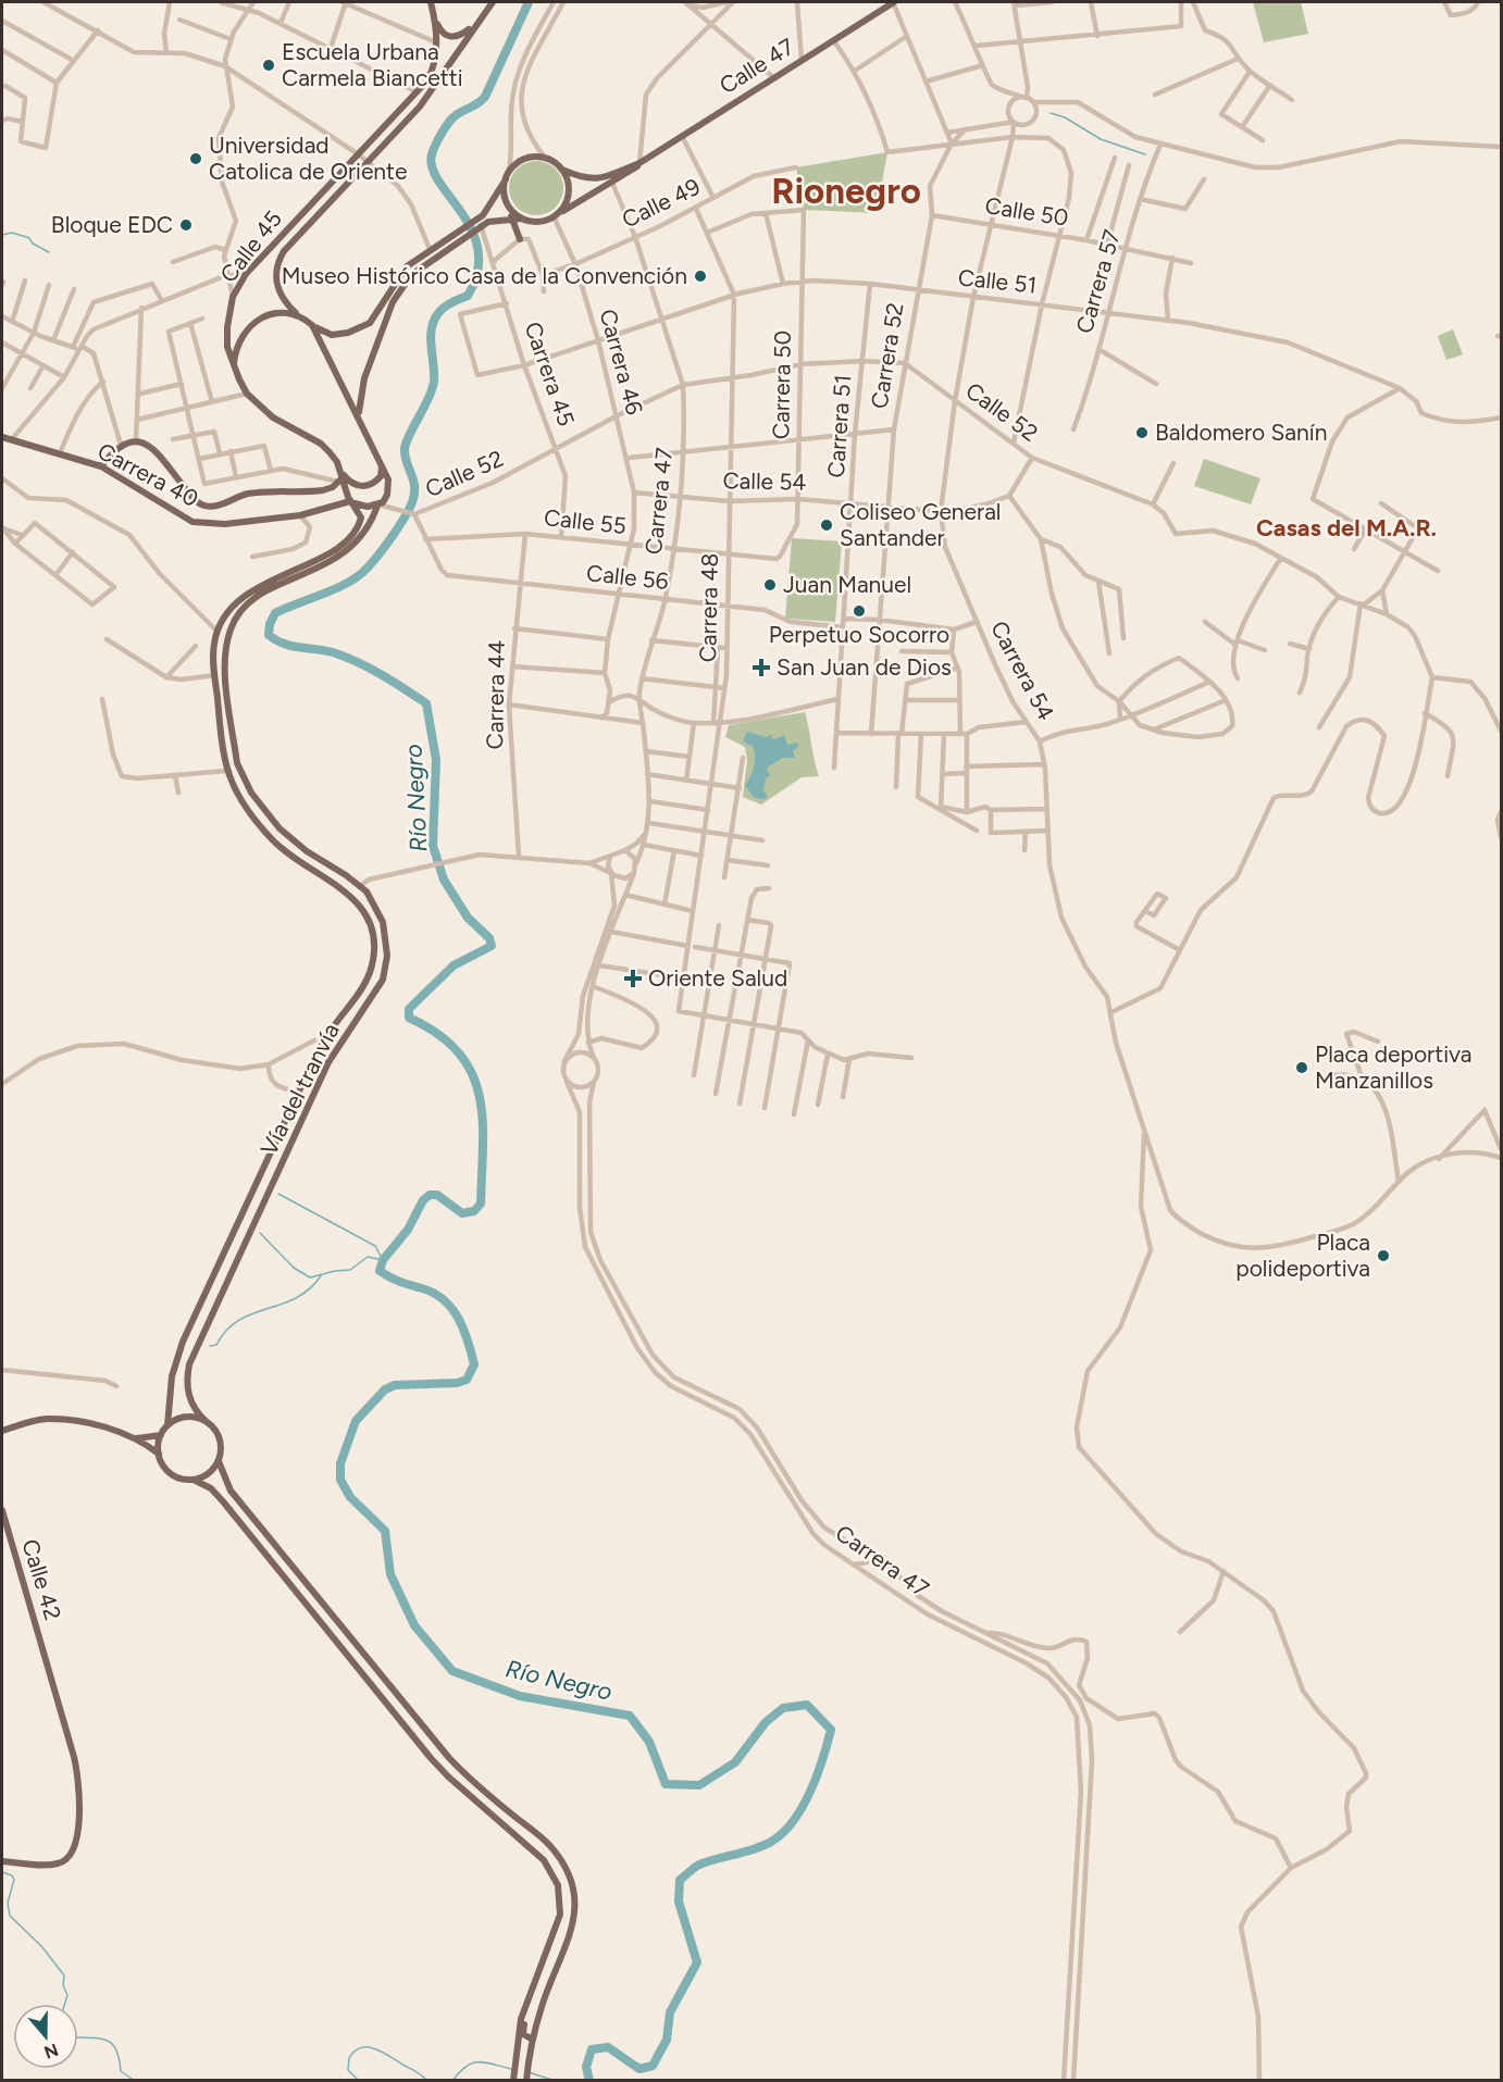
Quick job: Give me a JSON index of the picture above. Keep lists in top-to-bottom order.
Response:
{
  "streets": {
    "main road": [
      "Calle 47",
      "Calle 45",
      "Carrera 40",
      "Vía del tranvía",
      "Calle 42"
    ],
    "street": [
      "Calle 49",
      "Calle 50",
      "Calle 51",
      "Carrera 57",
      "Carrera 52",
      "Carrera 46",
      "Carrera 45",
      "Carrera 50",
      "Calle 52",
      "Carrera 51",
      "Calle 54",
      "Carrera 47",
      "Calle 55",
      "Calle 56",
      "Carrera 48",
      "Carrera 54",
      "Carrera 44"
    ]
  },
  "crossings": [
    ["Calle 47", "Carrera 46"],
    ["Calle 47", "Carrera 47"],
    ["Calle 49", "Carrera 46"],
    ["Calle 49", "Carrera 47"],
    ["Calle 49", "Carrera 48"],
    ["Calle 50", "Carrera 57"],
    ["Calle 50", "Carrera 52"],
    ["Calle 50", "Carrera 54"],
    ["Calle 51", "Carrera 57"],
    ["Calle 51", "Carrera 52"],
    ["Calle 51", "Carrera 46"],
    ["Calle 51", "Carrera 45"],
    ["Calle 51", "Carrera 50"],
    ["Calle 51", "Carrera 51"],
    ["Calle 51", "Carrera 47"],
    ["Calle 51", "Carrera 48"],
    ["Calle 51", "Carrera 54"],
    ["Carrera 52", "Calle 52"],
    ["Carrera 52", "Calle 54"],
    ["Carrera 46", "Calle 52"],
    ["Carrera 46", "Calle 54"],
    ["Carrera 46", "Calle 55"],
    ["Carrera 46", "Calle 56"],
    ["Carrera 45", "Calle 52"],
    ["Carrera 45", "Calle 55"],
    ["Carrera 50", "Calle 52"],
    ["Carrera 50", "Calle 54"],
    ["Carrera 50", "Calle 55"],
    ["Calle 52", "Carrera 51"],
    ["Calle 52", "Carrera 47"],
    ["Calle 52", "Carrera 48"],
    ["Calle 52", "Carrera 54"],
    ["Carrera 51", "Calle 54"],
    ["Carrera 51", "Calle 56"],
    ["Calle 54", "Carrera 47"],
    ["Calle 54", "Carrera 48"],
    ["Calle 54", "Carrera 54"],
    ["Carrera 47", "Calle 55"],
    ["Carrera 47", "Calle 56"],
    ["Calle 55", "Calle 56"],
    ["Calle 55", "Carrera 48"],
    ["Calle 55", "Carrera 44"],
    ["Calle 56", "Carrera 48"],
    ["Calle 56", "Carrera 44"]
  ],
  "districts": ["Rionegro", "Casas del M.A.R."],
  "water": ["Río Negro"],
  "places": {
    "other": [
      "Escuela Urbana Carmela Biancetti",
      "Universidad Catolica de Oriente",
      "Bloque EDC",
      "Museo Histórico Casa de la Convención",
      "Baldomero Sanín",
      "Coliseo General Santander",
      "Juan Manuel",
      "Perpetuo Socorro",
      "Placa deportiva Manzanillos",
      "Placa polideportiva"
    ],
    "health": ["San Juan de Dios", "Oriente Salud"]
  },
  "north": "bottom"
}
